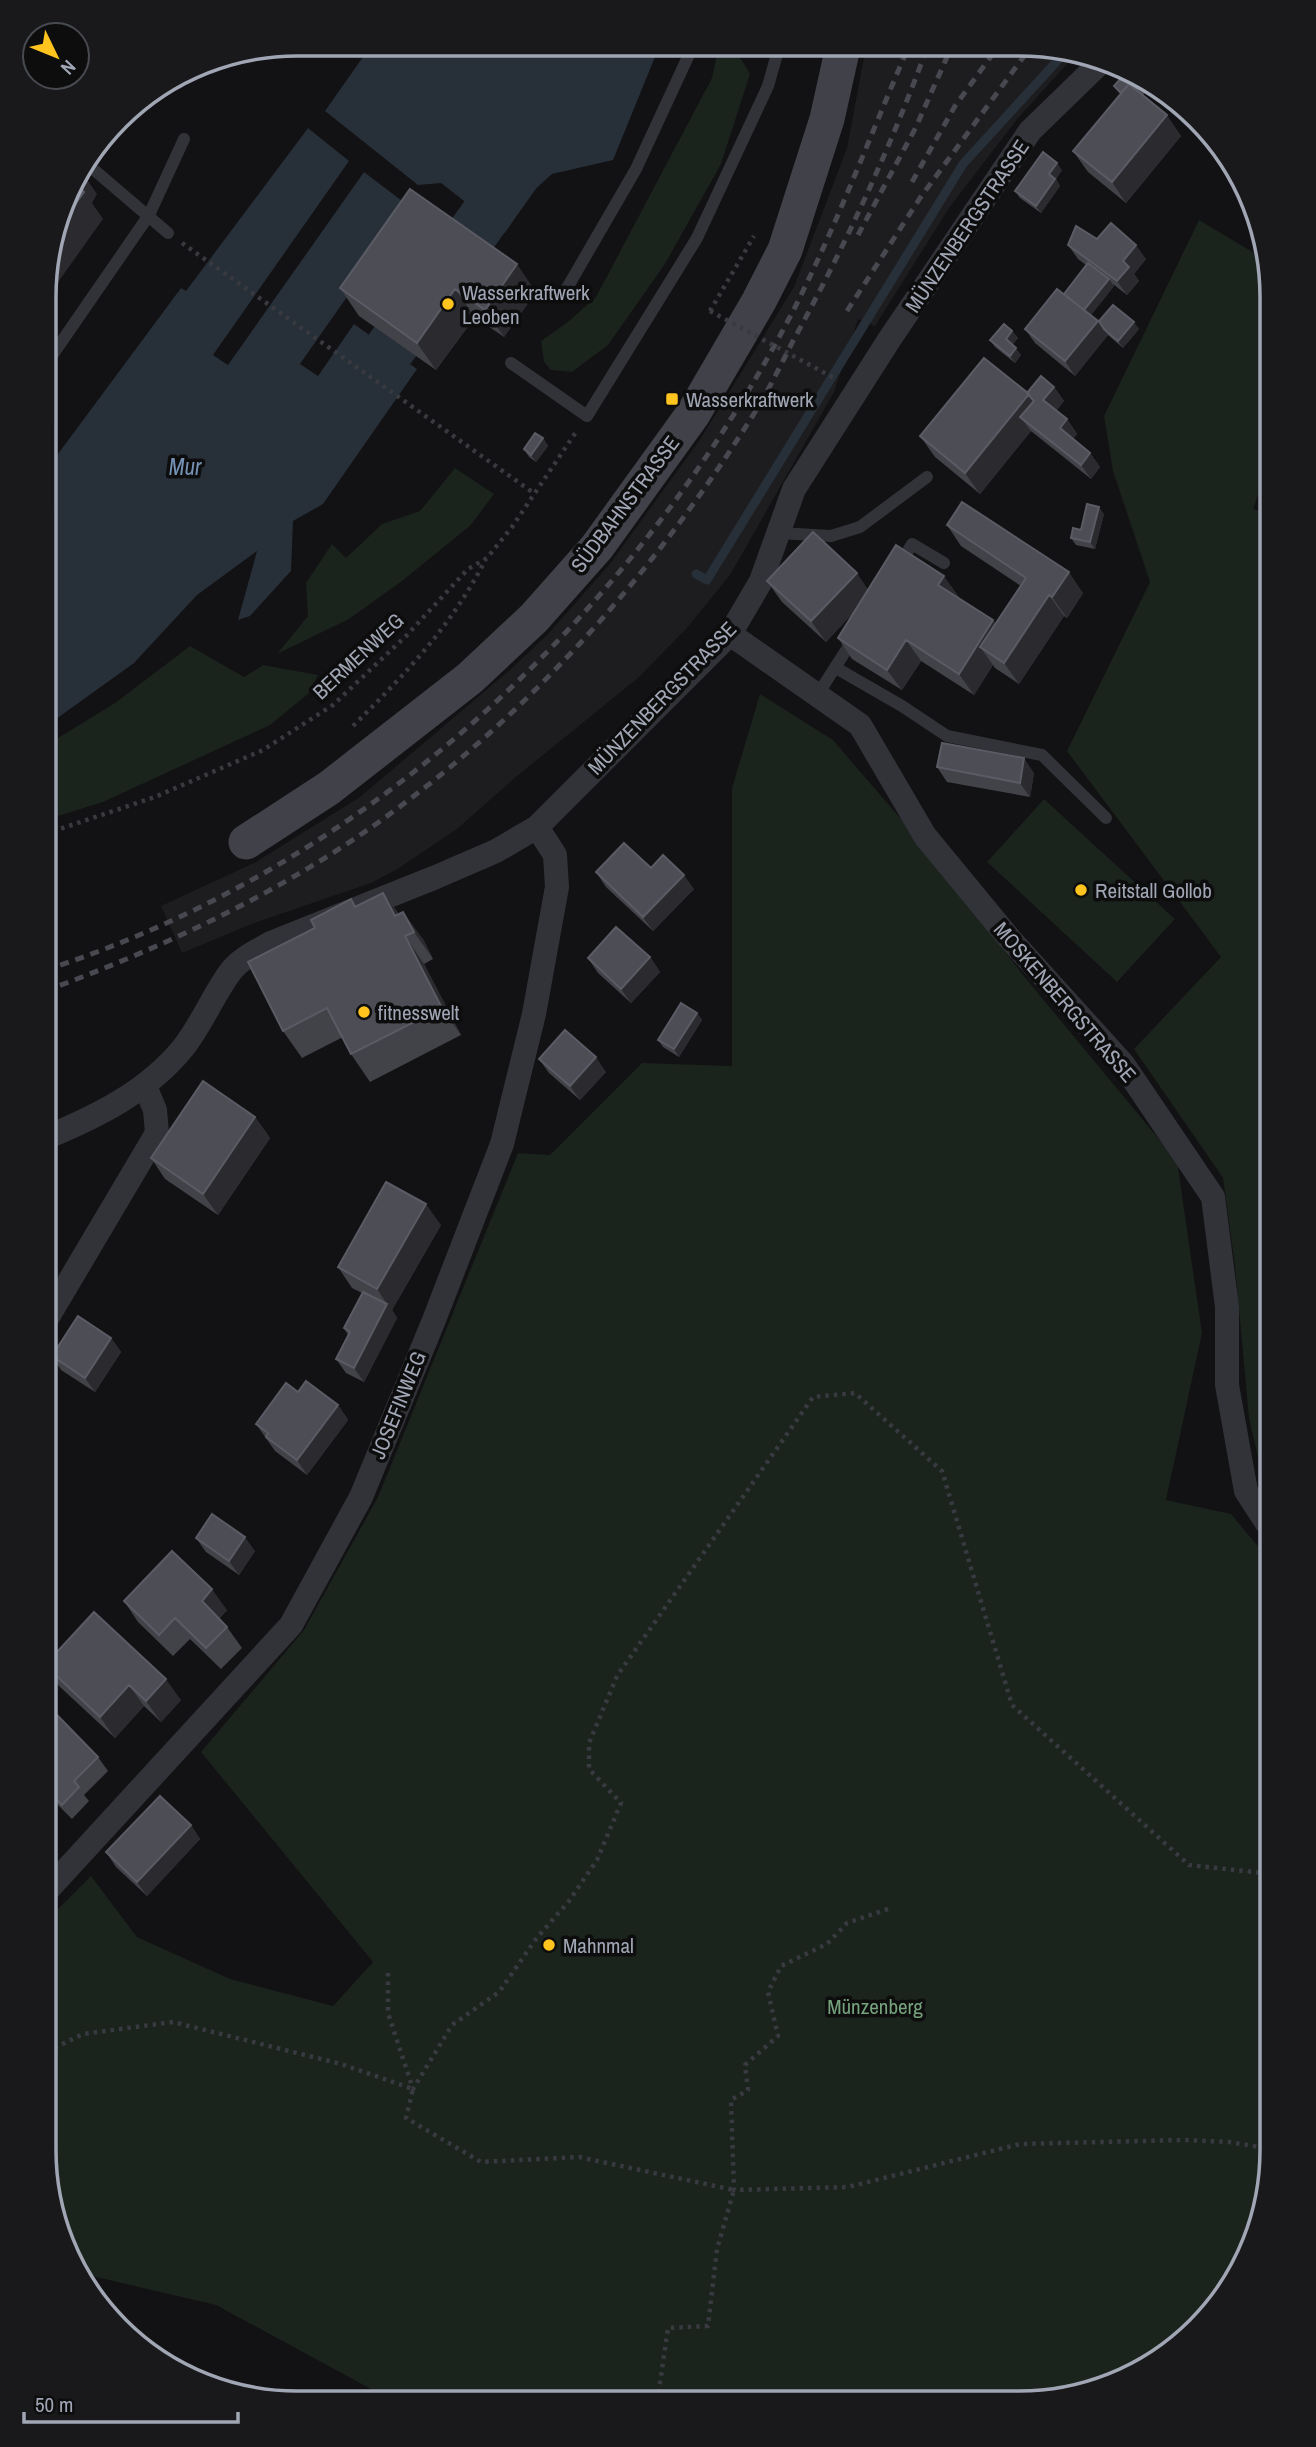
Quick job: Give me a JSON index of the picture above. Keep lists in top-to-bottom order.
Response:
{
  "streets": {
    "main road": ["SÜDBAHNSTRASSE"],
    "street": ["MÜNZENBERGSTRASSE", "MOSKENBERGSTRASSE", "JOSEFINWEG"],
    "path": ["BERMENWEG"]
  },
  "crossings": [
    ["MÜNZENBERGSTRASSE", "MOSKENBERGSTRASSE"],
    ["MÜNZENBERGSTRASSE", "JOSEFINWEG"]
  ],
  "water": ["Mur"],
  "parks": ["Münzenberg"],
  "places": {
    "other": [
      "Wasserkraftwerk Leoben",
      "Reitstall Gollob",
      "fitnesswelt",
      "Mahnmal"
    ],
    "transit": ["Wasserkraftwerk"]
  },
  "scale_bar": "50 m",
  "north": "bottom right"
}
